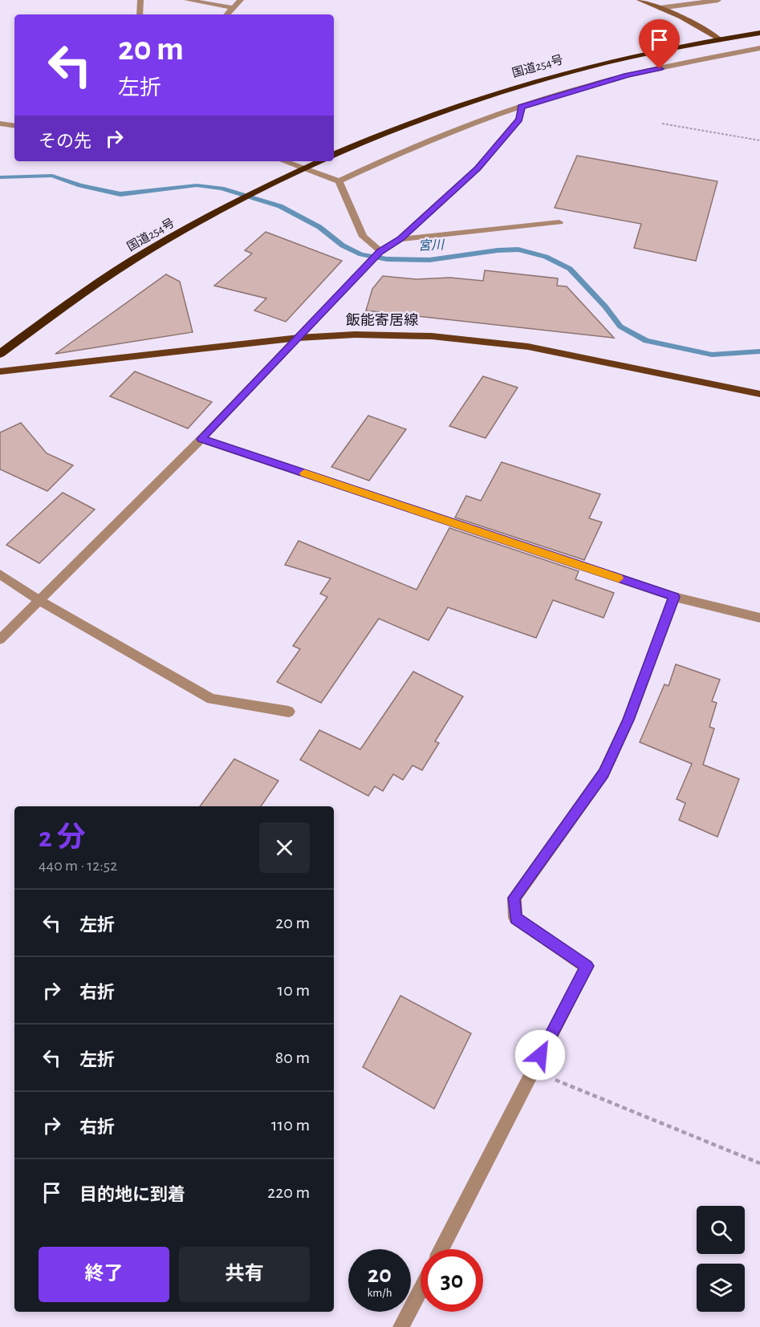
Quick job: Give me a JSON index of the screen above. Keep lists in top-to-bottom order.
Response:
{
  "streets": {
    "highway": ["国道254号"],
    "main road": ["飯能寄居線"]
  },
  "water": ["宮川"],
  "page": {
    "turn": ["20 m", "左折"],
    "then": "その先",
    "heading": ["2 分", "440 m · 12:52"],
    "list": [
      {
        "name": "左折",
        "value": "20 m"
      },
      {
        "name": "右折",
        "value": "10 m"
      },
      {
        "name": "左折",
        "value": "80 m"
      },
      {
        "name": "右折",
        "value": "110 m"
      },
      {
        "name": "目的地に到着",
        "value": "220 m"
      }
    ],
    "buttons": ["終了", "共有"],
    "speed": "20 km/h",
    "limit": "30"
  }
}
